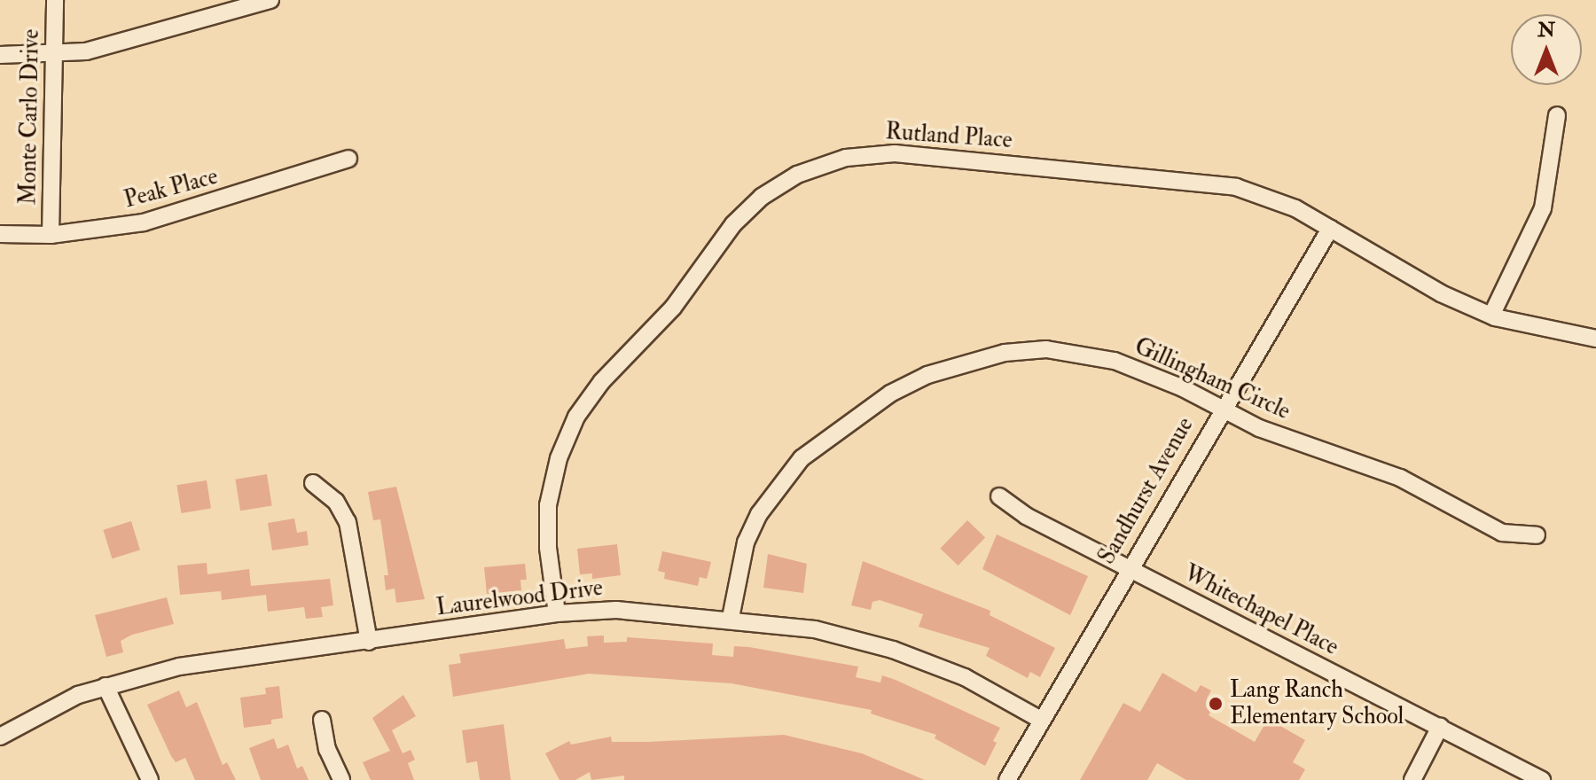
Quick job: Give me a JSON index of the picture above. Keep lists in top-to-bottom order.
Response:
{
  "streets": {
    "street": [
      "Monte Carlo Drive",
      "Rutland Place",
      "Peak Place",
      "Gillingham Circle",
      "Sandhurst Avenue",
      "Laurelwood Drive",
      "Whitechapel Place"
    ]
  },
  "crossings": [
    ["Monte Carlo Drive", "Peak Place"],
    ["Rutland Place", "Sandhurst Avenue"],
    ["Rutland Place", "Laurelwood Drive"],
    ["Gillingham Circle", "Sandhurst Avenue"],
    ["Gillingham Circle", "Laurelwood Drive"],
    ["Sandhurst Avenue", "Laurelwood Drive"],
    ["Sandhurst Avenue", "Whitechapel Place"]
  ],
  "places": ["Lang Ranch Elementary School"],
  "north": "top"
}
